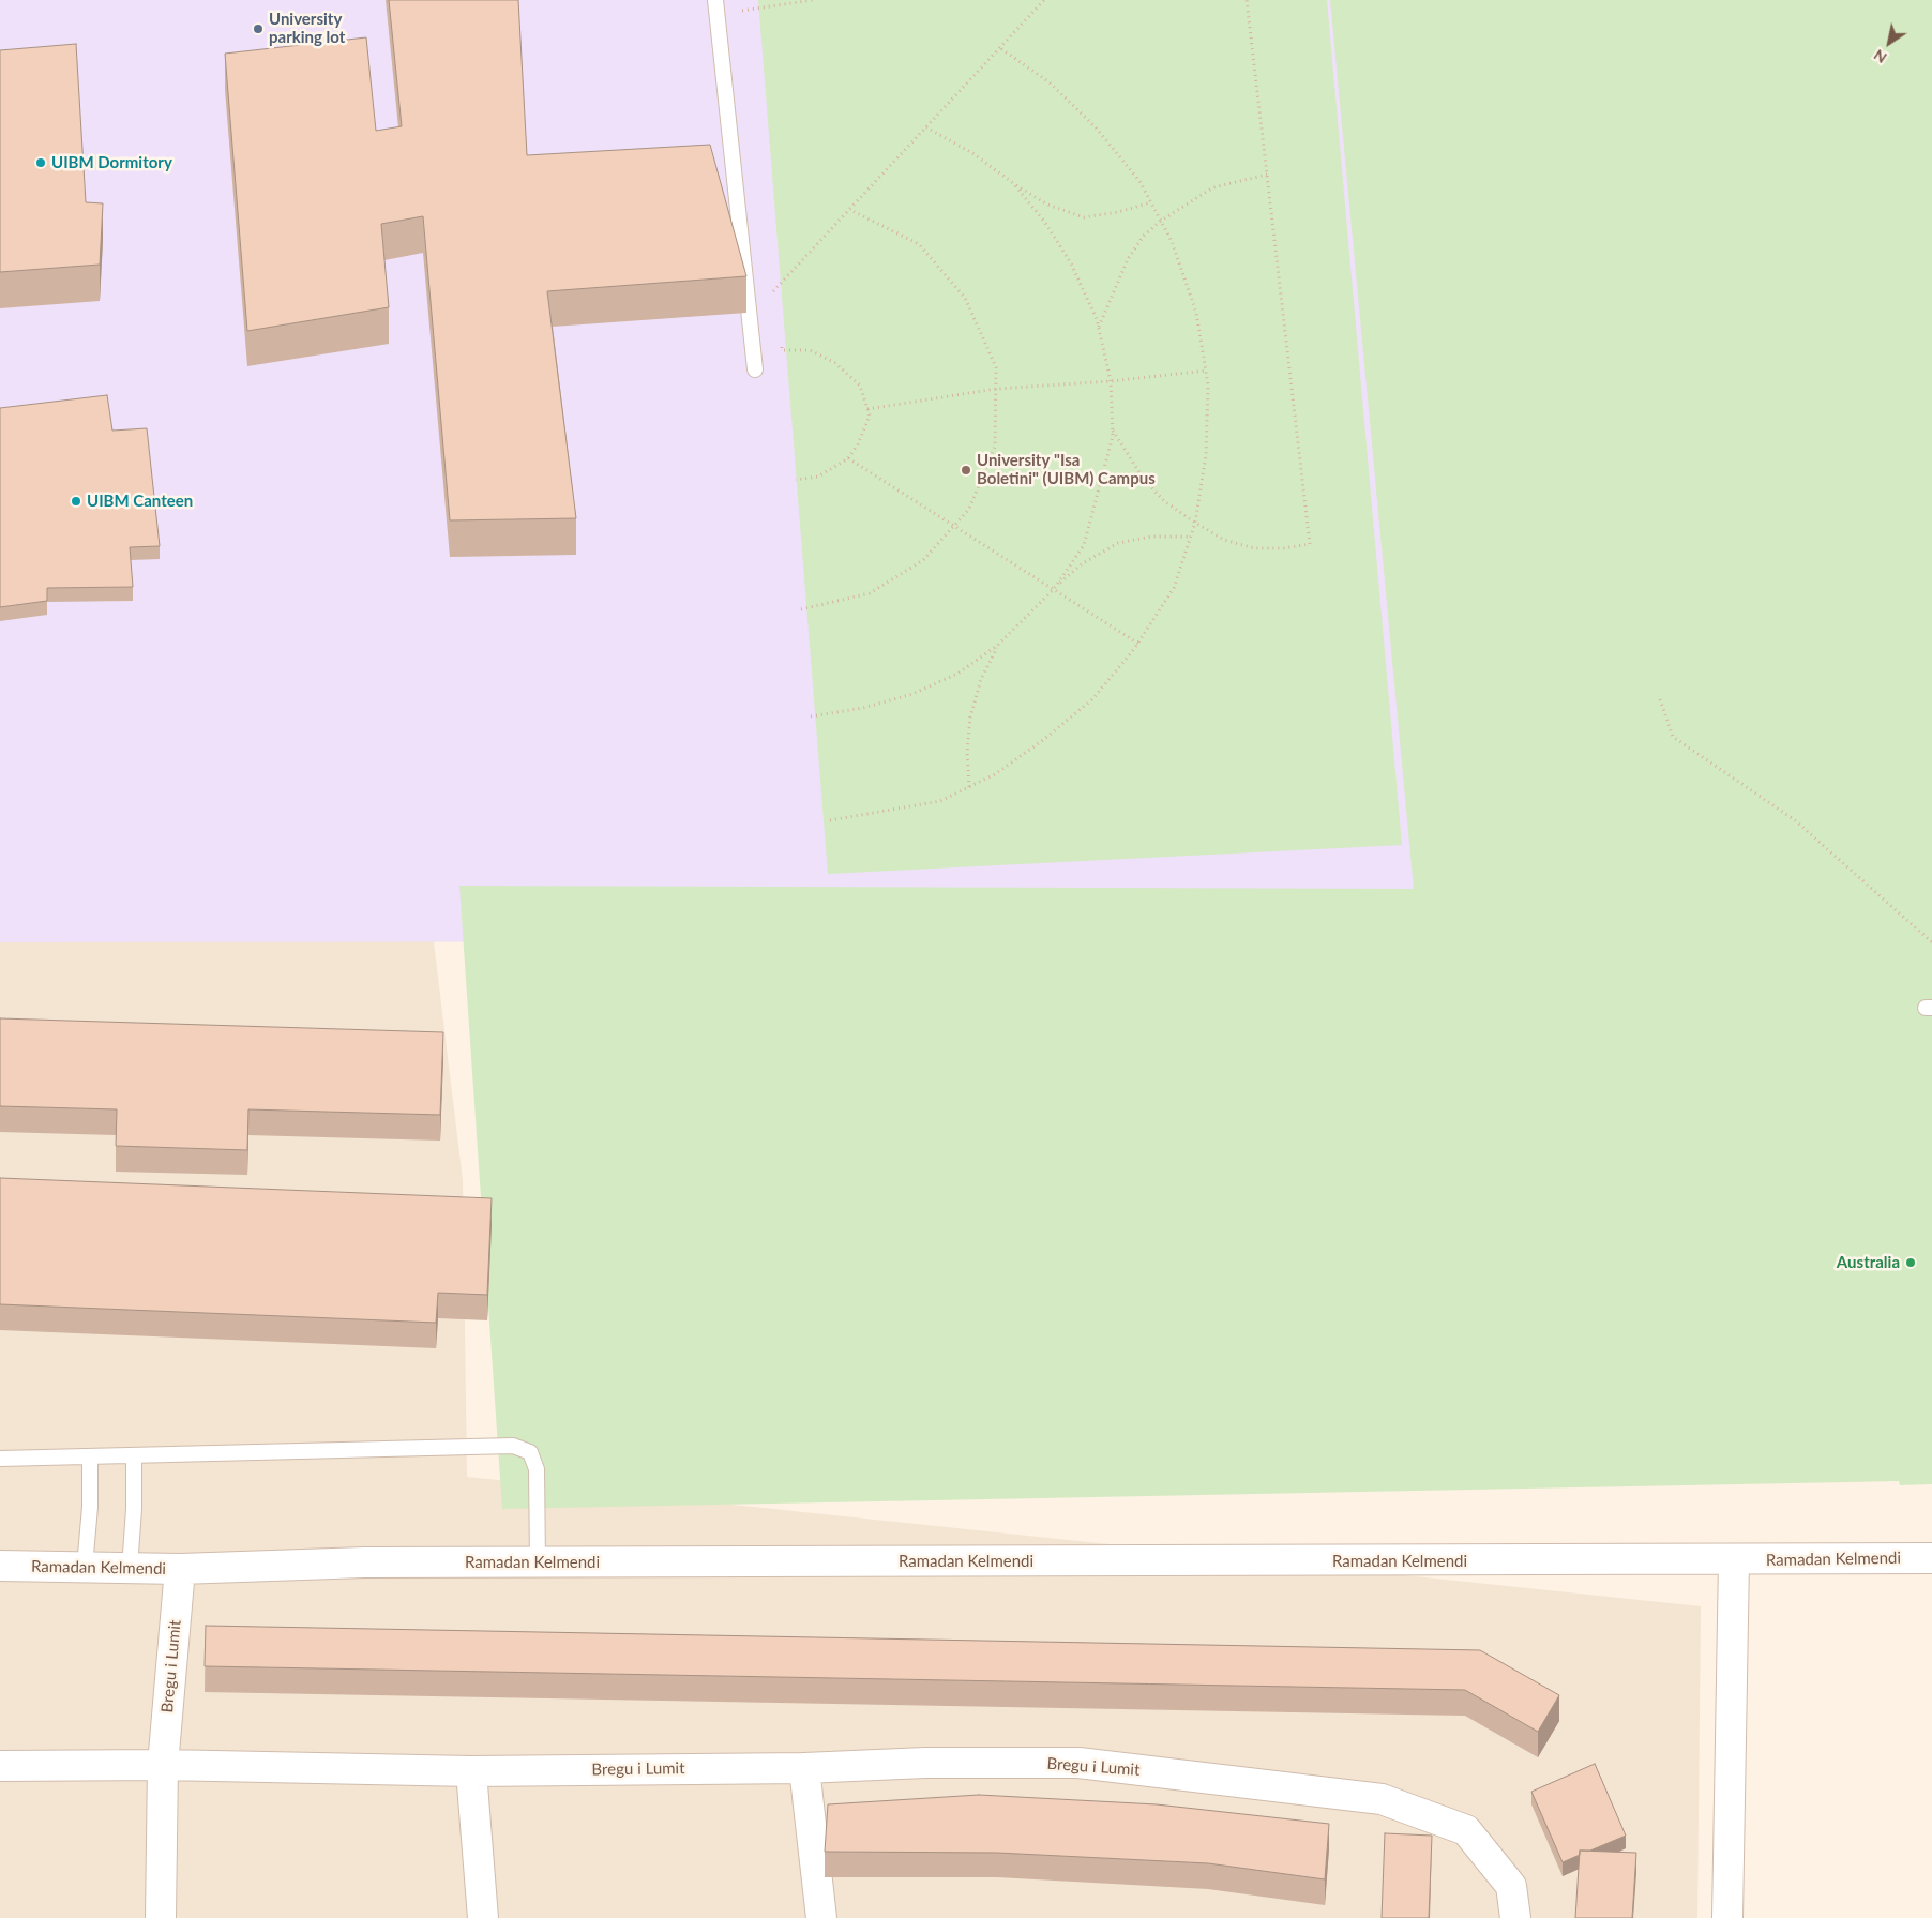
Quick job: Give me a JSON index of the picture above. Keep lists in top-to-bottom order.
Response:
{
  "streets": {
    "street": ["Ramadan Kelmendi", "Bregu i Lumit"]
  },
  "crossings": [
    ["Ramadan Kelmendi", "Bregu i Lumit"]
  ],
  "places": [
    "University parking lot",
    "UIBM Dormitory",
    "University \"Isa Boletini\" (UIBM) Campus",
    "UIBM Canteen",
    "Australia"
  ],
  "north": "bottom left"
}
